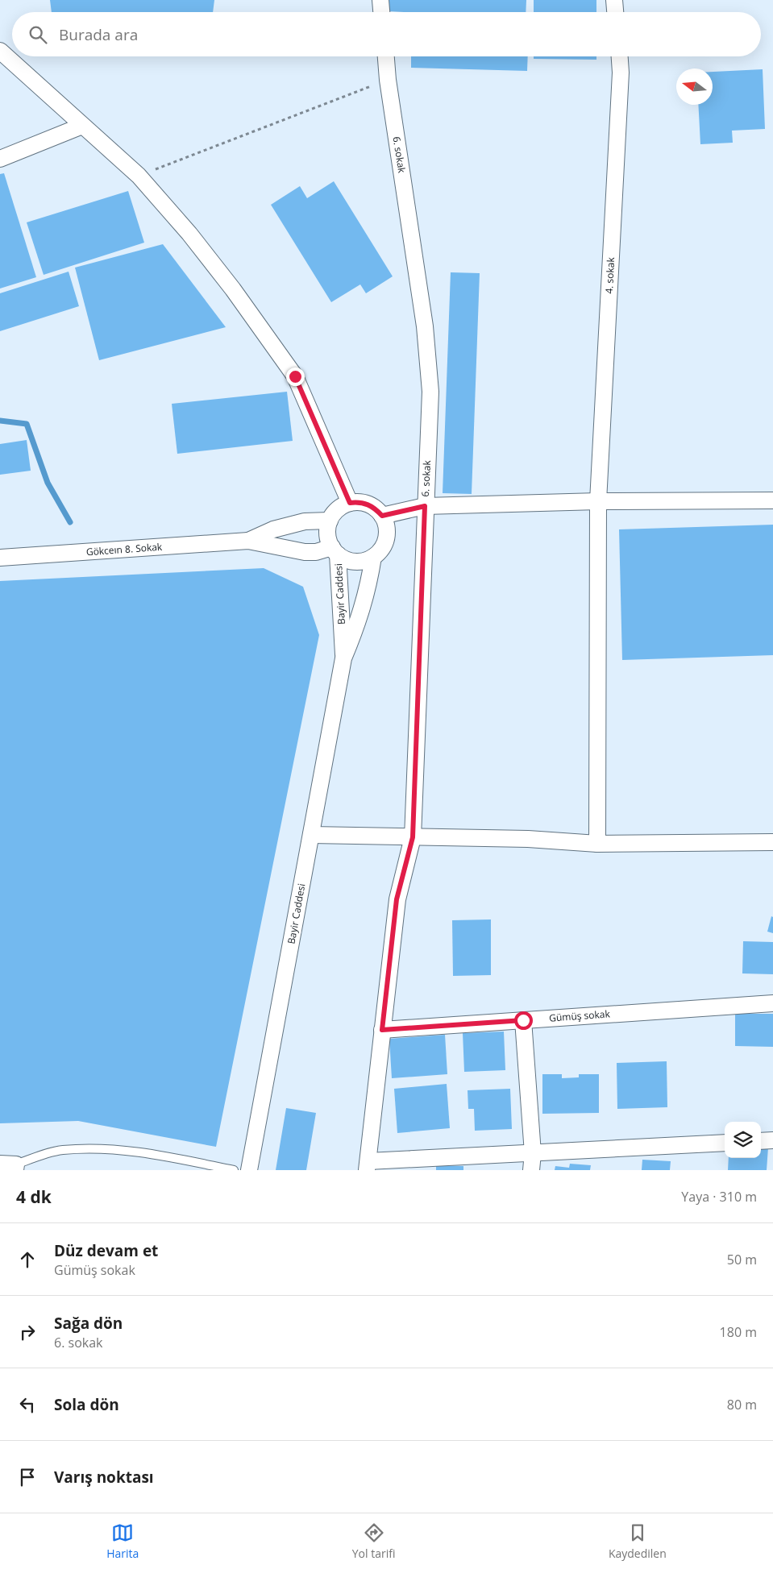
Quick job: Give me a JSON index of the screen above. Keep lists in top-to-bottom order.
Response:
{
  "streets": {
    "street": [
      "6. sokak",
      "4. sokak",
      "Gökceın 8. Sokak",
      "Bayir Caddesi",
      "Gümüş sokak"
    ]
  },
  "crossings": [
    ["6. sokak", "Gümüş sokak"],
    ["Gökceın 8. Sokak", "Bayir Caddesi"]
  ],
  "north": "left",
  "page": {
    "search": "Burada ara",
    "heading": ["4 dk", "Yaya · 310 m"],
    "list": [
      ["Düz devam et", "Gümüş sokak", "50 m"],
      ["Sağa dön", "6. sokak", "180 m"],
      ["Sola dön", "80 m"],
      "Varış noktası"
    ],
    "nav": ["Harita", "Yol tarifi", "Kaydedilen"]
  }
}
